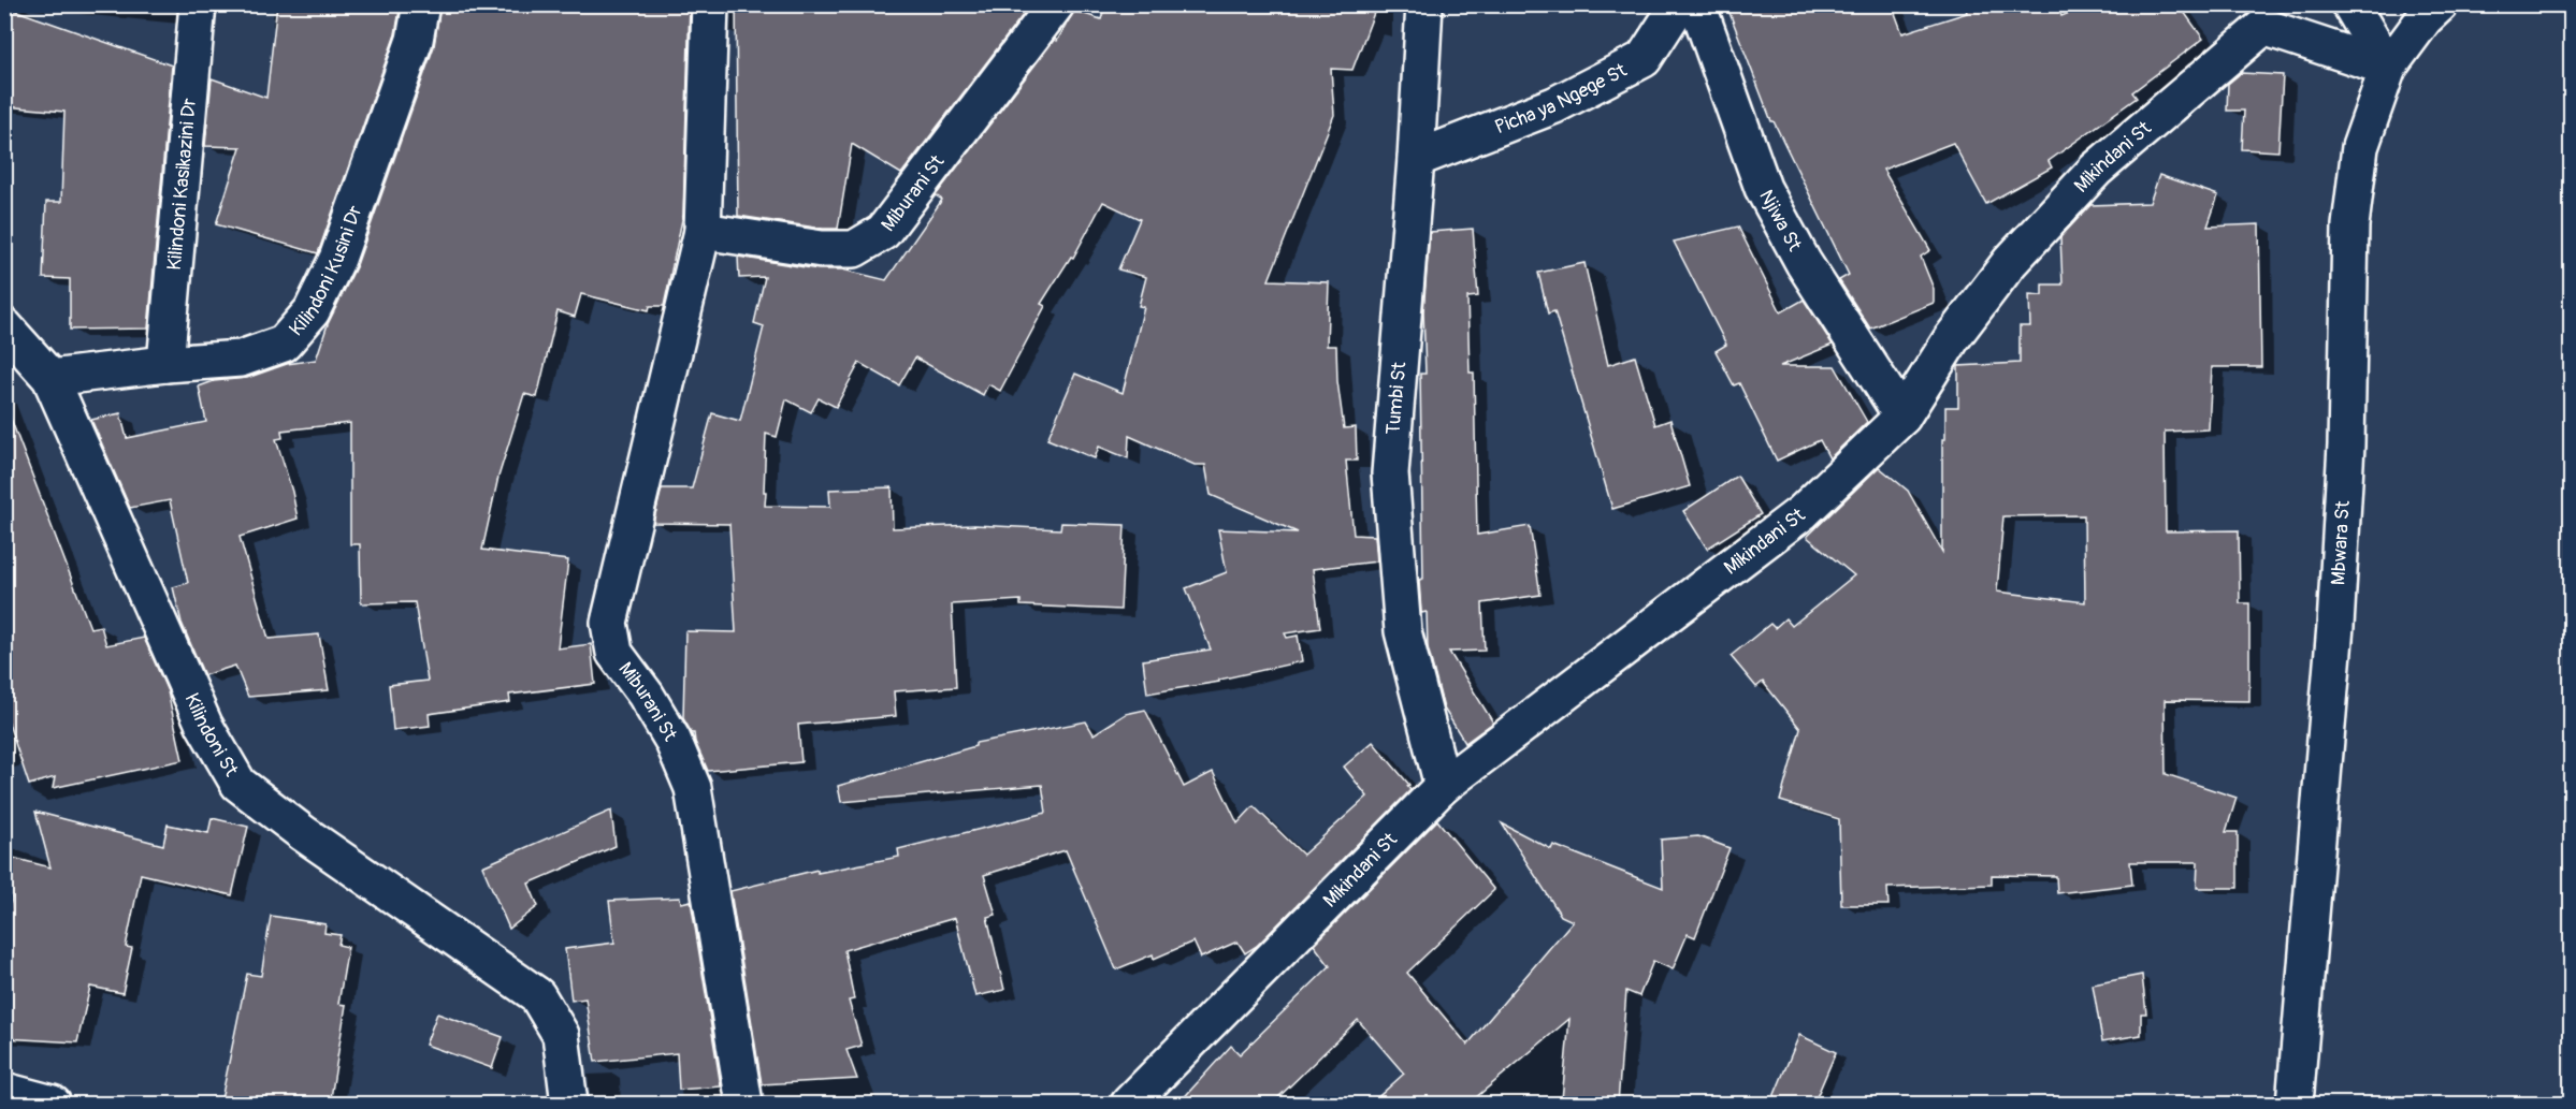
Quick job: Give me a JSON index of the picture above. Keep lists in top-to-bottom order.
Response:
{
  "streets": {
    "street": [
      "Picha ya Ngege St",
      "Mikindani St",
      "Kilindoni Kasikazini Dr",
      "Miburani St",
      "Njiwa St",
      "Kilindoni Kusini Dr",
      "Tumbi St",
      "Mbwara St",
      "Kilindoni St"
    ]
  },
  "crossings": [
    ["Picha ya Ngege St", "Tumbi St"],
    ["Mikindani St", "Njiwa St"],
    ["Mikindani St", "Tumbi St"],
    ["Mikindani St", "Mbwara St"],
    ["Kilindoni Kasikazini Dr", "Kilindoni Kusini Dr"],
    ["Kilindoni Kusini Dr", "Kilindoni St"]
  ]
}
